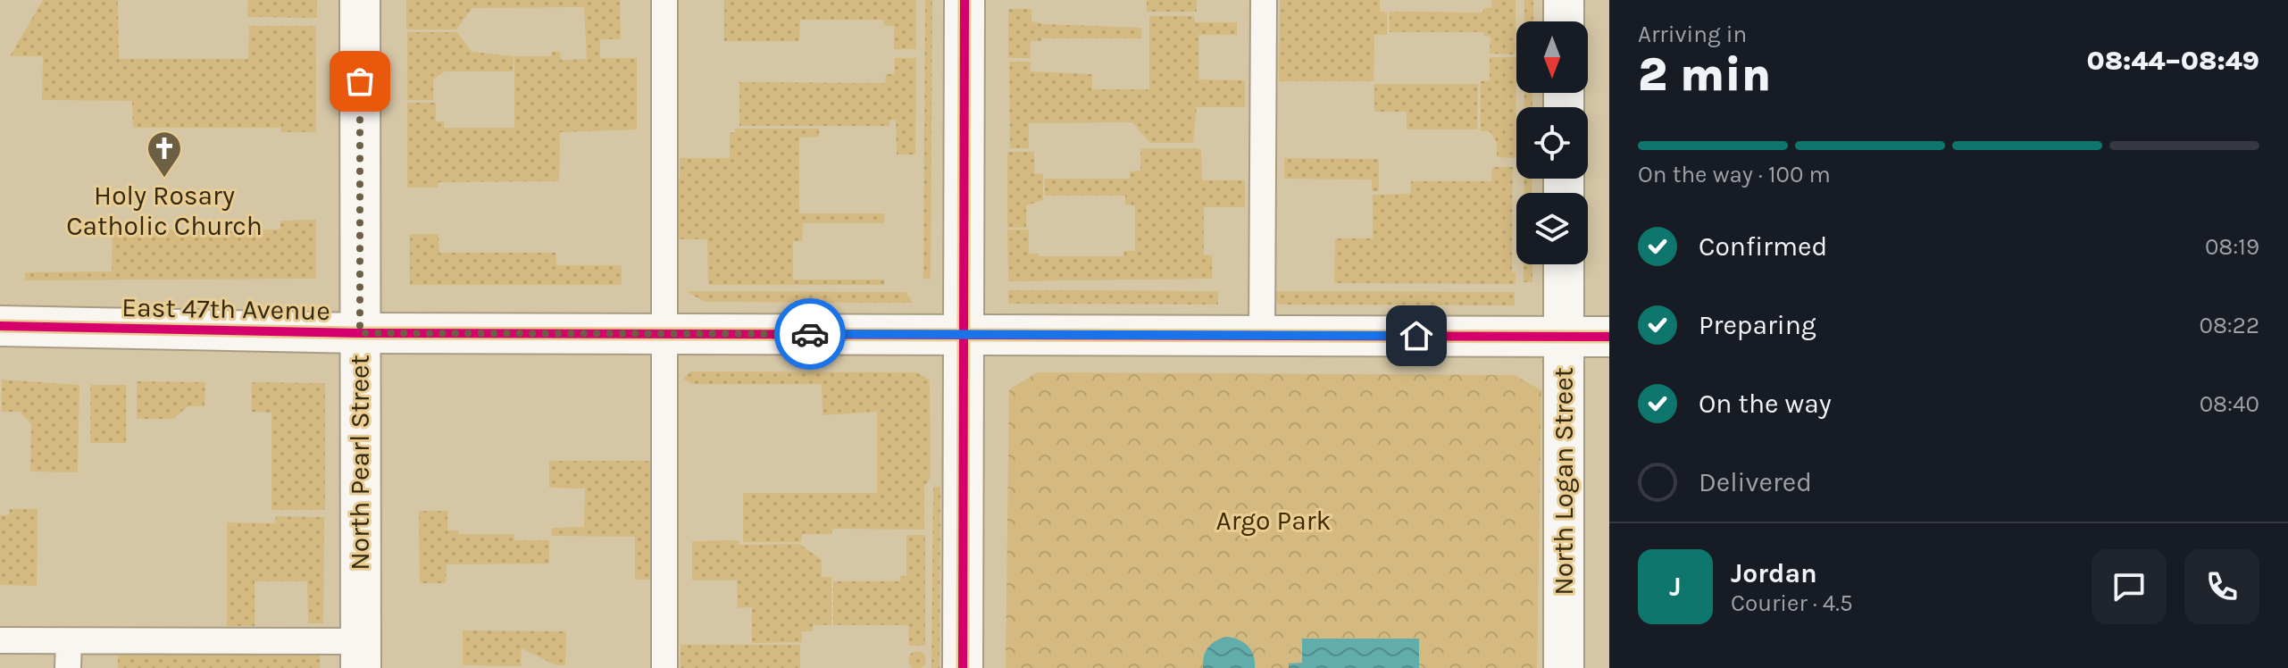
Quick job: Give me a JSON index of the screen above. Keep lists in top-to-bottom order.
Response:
{
  "streets": {
    "street": ["East 47th Avenue", "North Pearl Street", "North Logan Street"]
  },
  "crossings": [
    ["East 47th Avenue", "North Pearl Street"],
    ["East 47th Avenue", "North Logan Street"]
  ],
  "parks": ["Argo Park"],
  "places": {
    "church": ["Holy Rosary Catholic Church"]
  },
  "north": "bottom",
  "page": {
    "heading": ["2 min", "Arriving in", "08:44–08:49"],
    "panel": ["Jordan", "Courier · 4.5"],
    "bar": "On the way · 100 m",
    "list": [
      ["Confirmed", "08:19"],
      ["Preparing", "08:22"],
      ["On the way", "08:40"],
      "Delivered"
    ],
    "round": "J"
  }
}
